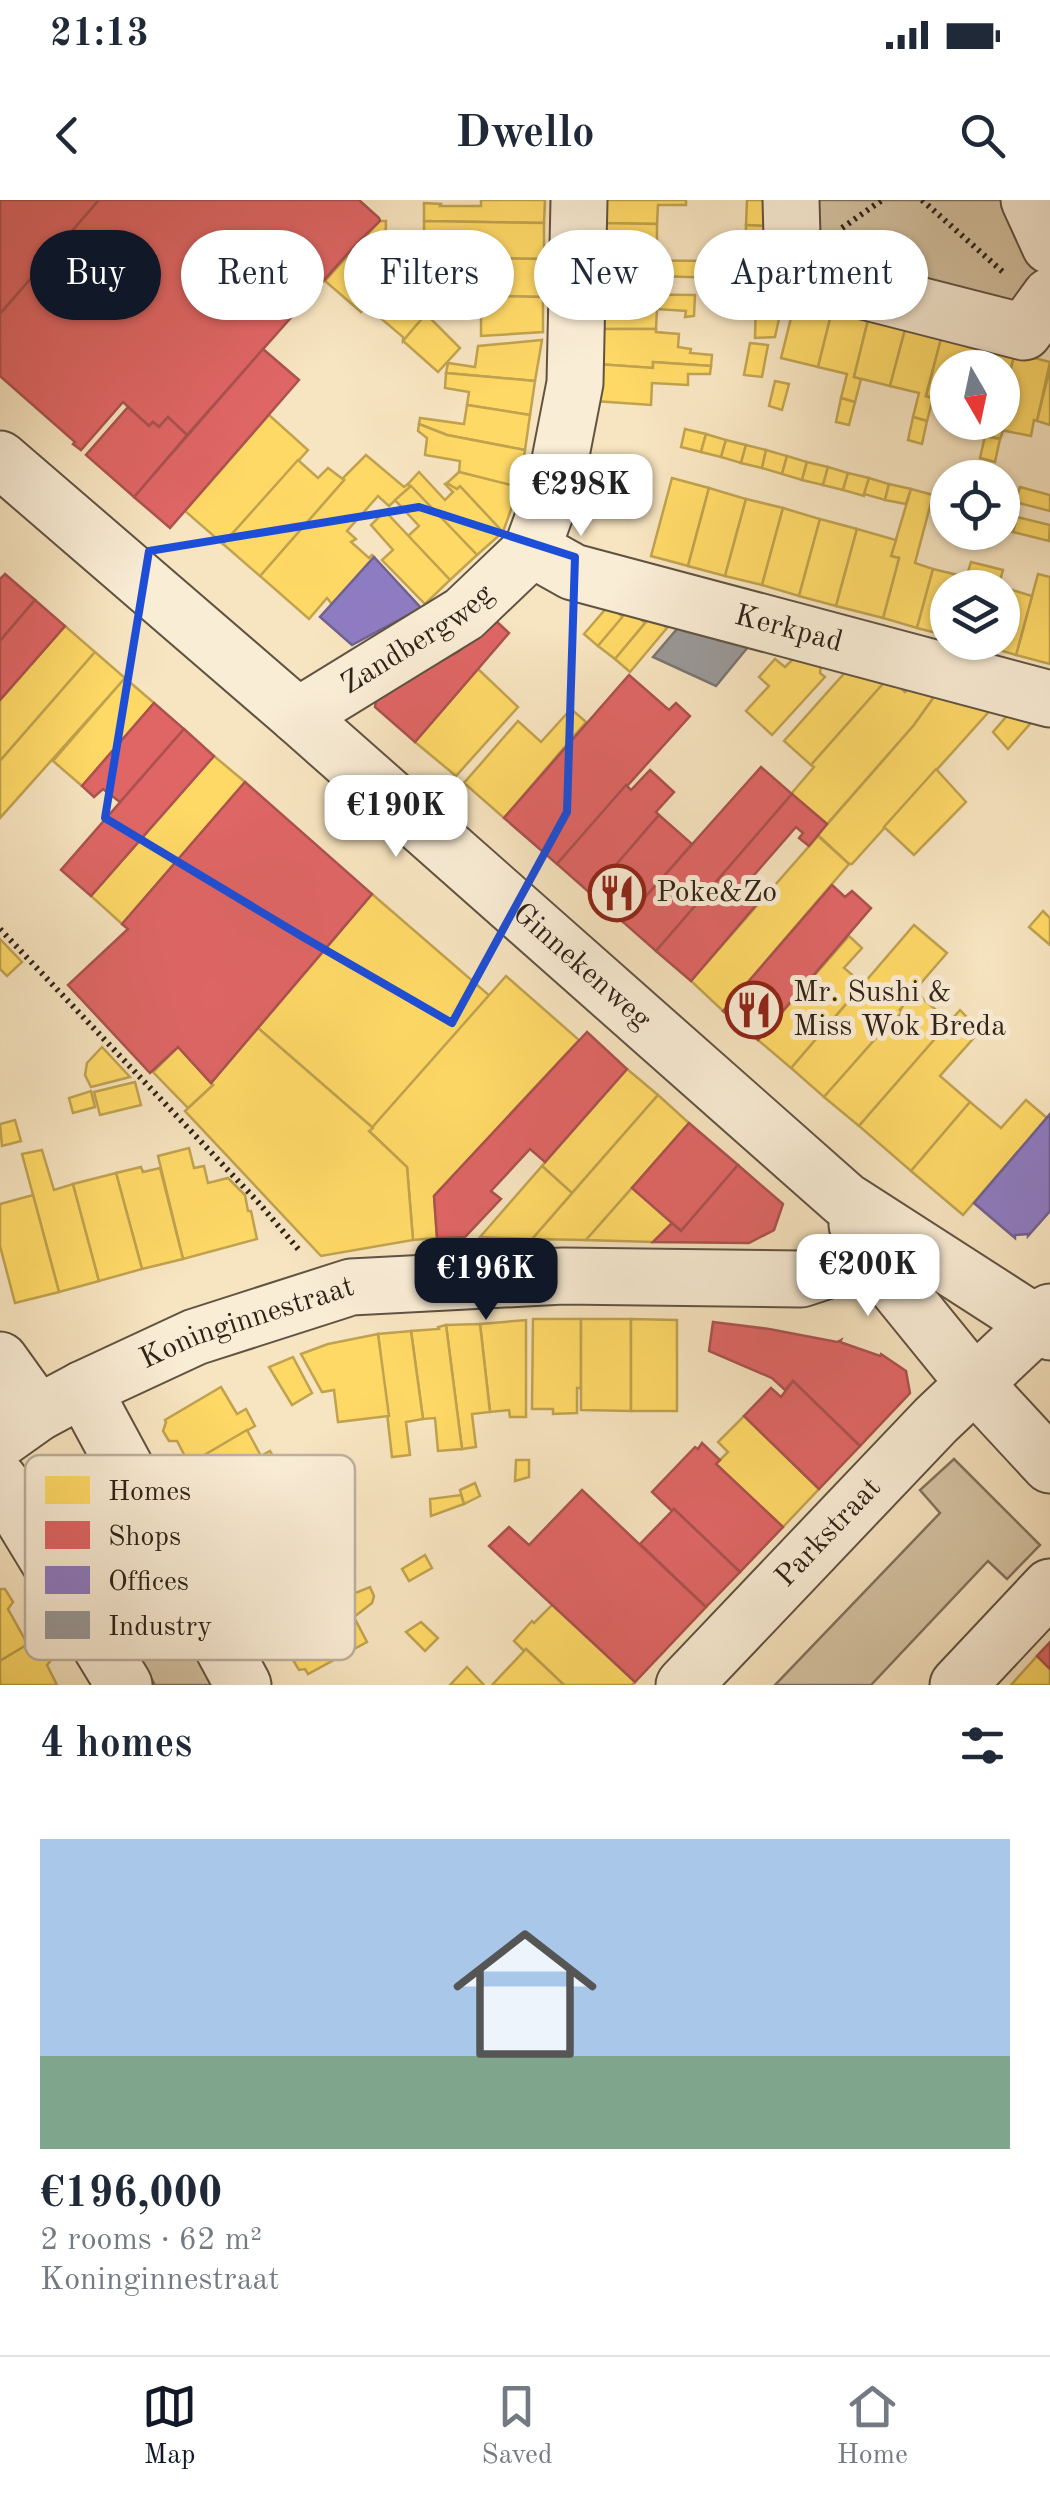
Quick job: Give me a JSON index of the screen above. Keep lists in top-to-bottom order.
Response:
{
  "streets": {
    "street": [
      "Kerkpad",
      "Zandbergweg",
      "Ginnekenweg",
      "Koninginnestraat",
      "Parkstraat"
    ]
  },
  "crossings": [
    ["Kerkpad", "Zandbergweg"],
    ["Zandbergweg", "Ginnekenweg"],
    ["Ginnekenweg", "Koninginnestraat"],
    ["Ginnekenweg", "Parkstraat"]
  ],
  "places": {
    "restaurant": ["Poke&Zo", "Mr. Sushi & Miss Wok Breda"]
  },
  "legend": [
    "Homes",
    "Shops",
    "Offices",
    "Industry"
  ],
  "north": "bottom",
  "page": {
    "status": "21:13",
    "header": "Dwello",
    "chip": [
      "Buy",
      "Rent",
      "Filters",
      "New",
      "Apartment"
    ],
    "price": [
      "€298K",
      "€190K",
      "€200K",
      "€196K"
    ],
    "heading": "4 homes",
    "list": [
      {
        "name": "€196,000",
        "note": "2 rooms · 62 m² · Koninginnestraat"
      }
    ],
    "tabs": ["Map", "Saved", "Home"]
  }
}
